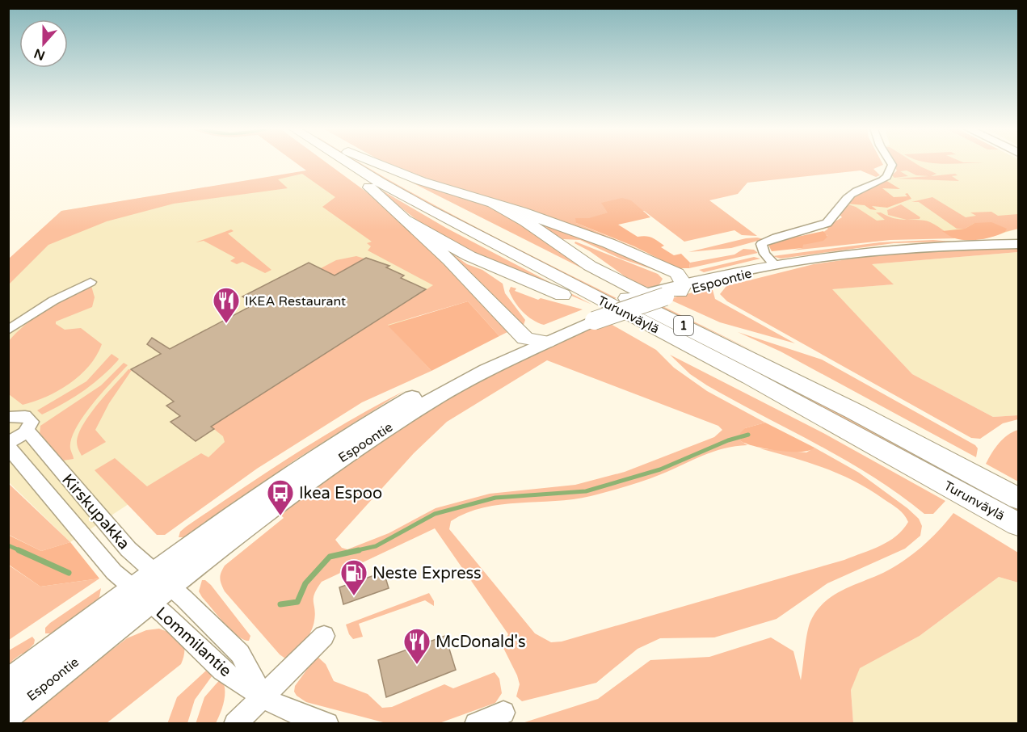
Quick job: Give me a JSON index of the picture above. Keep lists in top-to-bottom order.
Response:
{
  "streets": {
    "highway": ["Turunväylä", "1"],
    "main road": ["Espoontie"],
    "street": ["Kirskupakka", "Lommilantie"]
  },
  "crossings": [
    ["Espoontie", "Kirskupakka"],
    ["Espoontie", "Lommilantie"],
    ["Kirskupakka", "Lommilantie"]
  ],
  "places": {
    "restaurant": ["IKEA Restaurant", "McDonald's"],
    "bus stop": ["Ikea Espoo"],
    "fuel station": ["Neste Express"]
  },
  "north": "bottom"
}
